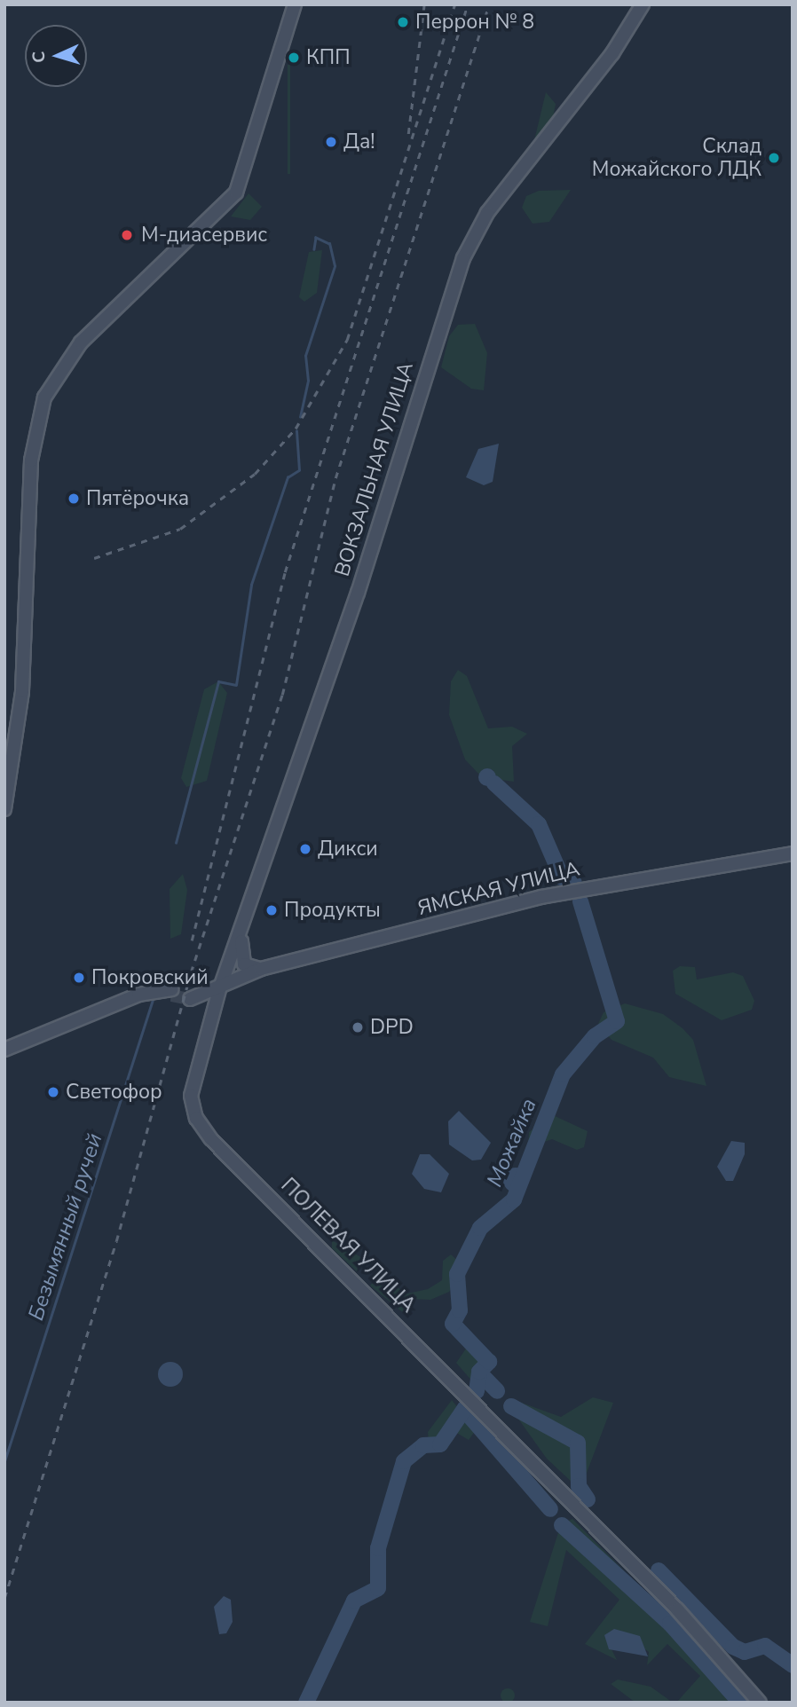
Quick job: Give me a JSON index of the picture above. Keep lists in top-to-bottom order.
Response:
{
  "streets": {
    "main road": ["ВОКЗАЛЬНАЯ УЛИЦА", "ЯМСКАЯ УЛИЦА", "ПОЛЕВАЯ УЛИЦА"]
  },
  "crossings": [
    ["ВОКЗАЛЬНАЯ УЛИЦА", "ЯМСКАЯ УЛИЦА"],
    ["ВОКЗАЛЬНАЯ УЛИЦА", "ПОЛЕВАЯ УЛИЦА"],
    ["ЯМСКАЯ УЛИЦА", "ПОЛЕВАЯ УЛИЦА"]
  ],
  "water": ["Можайка", "Безымянный ручей"],
  "places": [
    "Перрон № 8",
    "КПП",
    "Да!",
    "Склад Можайского ЛДК",
    "М-диасервис",
    "Пятёрочка",
    "Дикси",
    "Продукты",
    "Покровский",
    "DPD",
    "Светофор"
  ],
  "north": "left"
}
